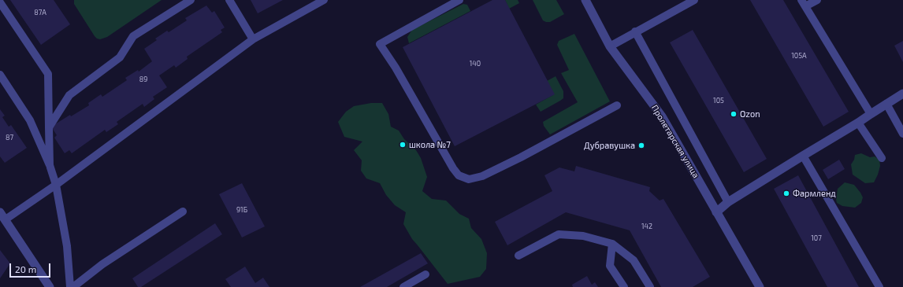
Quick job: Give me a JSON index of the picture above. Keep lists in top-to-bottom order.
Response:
{
  "streets": {
    "street": ["Пролетарская улица"]
  },
  "places": [
    "Ozon",
    "школа №7",
    "Дубравушка",
    "Фармленд"
  ],
  "house_numbers": [
    "87А",
    "105А",
    "140",
    "89",
    "105",
    "87",
    "91Б",
    "142",
    "107"
  ],
  "scale_bar": "20 m"
}
